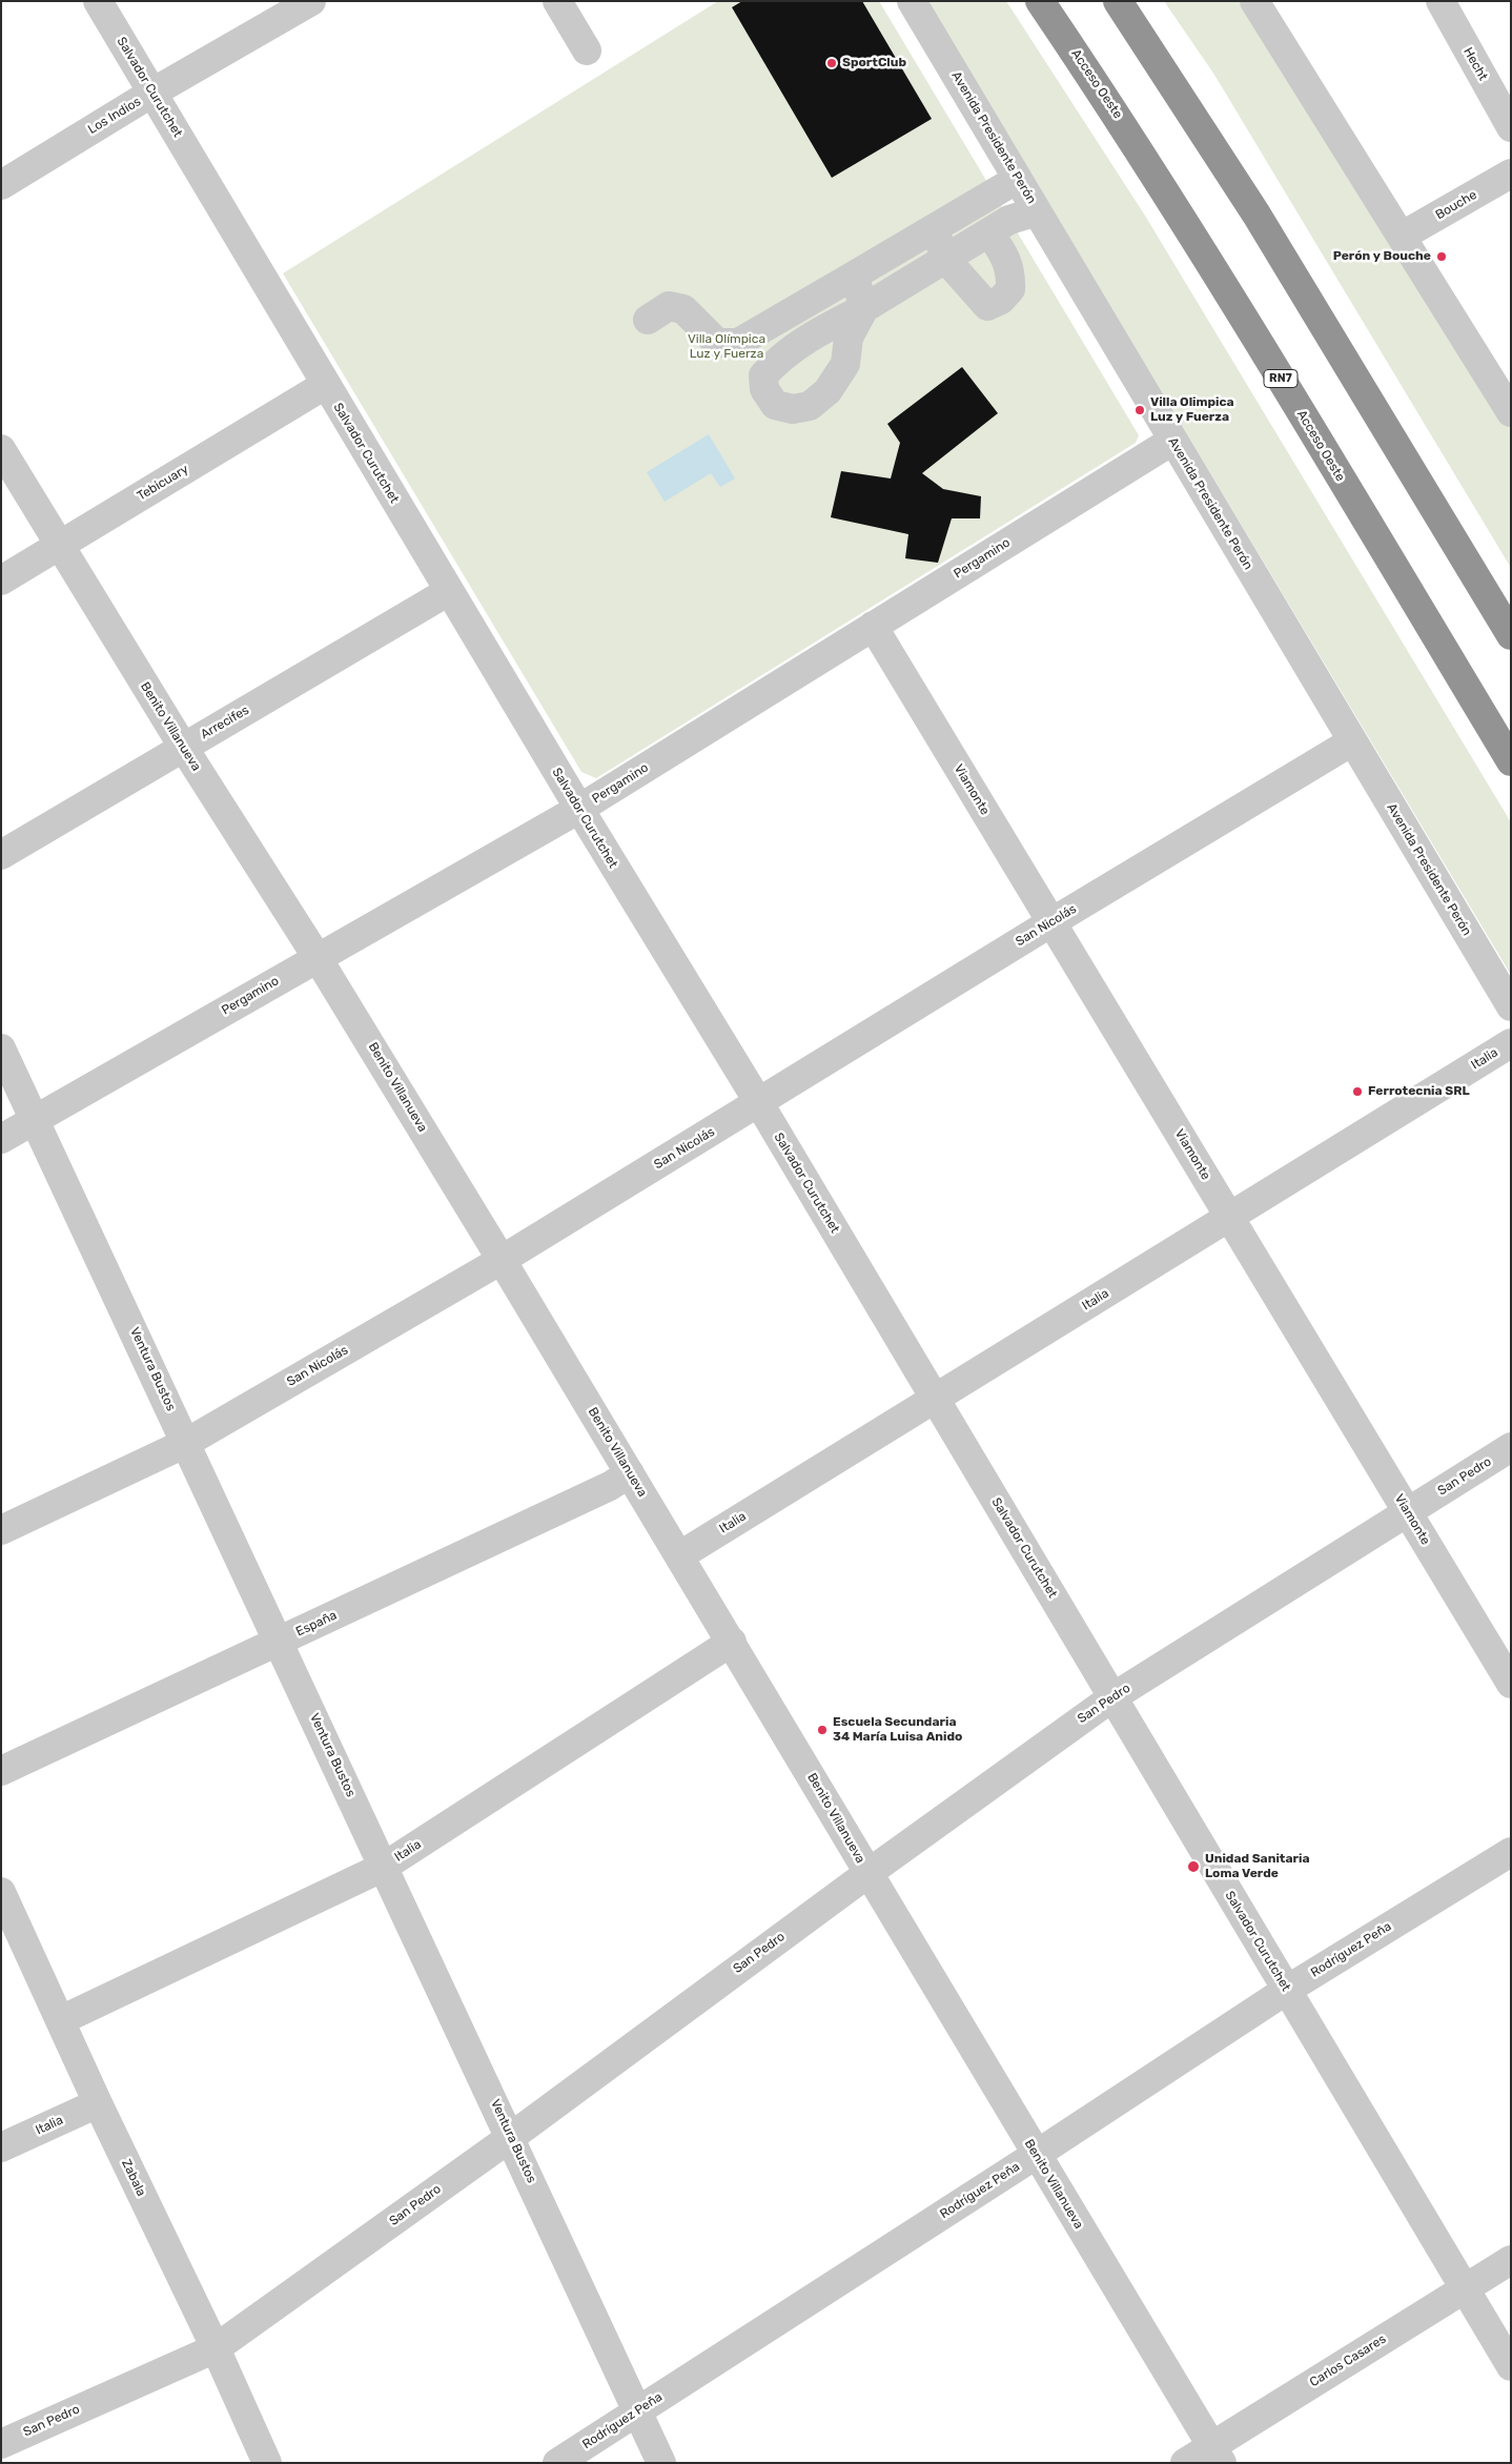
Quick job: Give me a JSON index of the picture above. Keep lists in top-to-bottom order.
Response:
{
  "streets": {
    "highway": ["Acceso Oeste", "RN7"],
    "street": [
      "Hecht",
      "Salvador Curutchet",
      "Los Indios",
      "Avenida Presidente Perón",
      "Bouche",
      "Tebicuary",
      "Pergamino",
      "Arrecifes",
      "Benito Villanueva",
      "Viamonte",
      "San Nicolás",
      "Italia",
      "Ventura Bustos",
      "San Pedro",
      "España",
      "Rodríguez Peña",
      "Zabala",
      "Carlos Casares"
    ]
  },
  "crossings": [
    ["Salvador Curutchet", "Los Indios"],
    ["Salvador Curutchet", "Tebicuary"],
    ["Salvador Curutchet", "Pergamino"],
    ["Salvador Curutchet", "Arrecifes"],
    ["Salvador Curutchet", "San Nicolás"],
    ["Salvador Curutchet", "Italia"],
    ["Salvador Curutchet", "San Pedro"],
    ["Salvador Curutchet", "Rodríguez Peña"],
    ["Salvador Curutchet", "Carlos Casares"],
    ["Avenida Presidente Perón", "Pergamino"],
    ["Avenida Presidente Perón", "San Nicolás"],
    ["Tebicuary", "Benito Villanueva"],
    ["Pergamino", "Benito Villanueva"],
    ["Pergamino", "Viamonte"],
    ["Pergamino", "Ventura Bustos"],
    ["Arrecifes", "Benito Villanueva"],
    ["Benito Villanueva", "San Nicolás"],
    ["Benito Villanueva", "Italia"],
    ["Benito Villanueva", "San Pedro"],
    ["Benito Villanueva", "España"],
    ["Benito Villanueva", "Rodríguez Peña"],
    ["Benito Villanueva", "Carlos Casares"],
    ["Viamonte", "San Nicolás"],
    ["Viamonte", "Italia"],
    ["Viamonte", "San Pedro"],
    ["San Nicolás", "Ventura Bustos"],
    ["Italia", "Ventura Bustos"],
    ["Italia", "Zabala"],
    ["Ventura Bustos", "San Pedro"],
    ["Ventura Bustos", "España"],
    ["Ventura Bustos", "Rodríguez Peña"],
    ["San Pedro", "Zabala"]
  ],
  "parks": ["Villa Olímpica Luz y Fuerza"],
  "places": [
    "SportClub",
    "Perón y Bouche",
    "Villa Olimpica Luz y Fuerza",
    "Ferrotecnia SRL",
    "Escuela Secundaria 34 María Luisa Anido",
    "Unidad Sanitaria Loma Verde"
  ]
}
